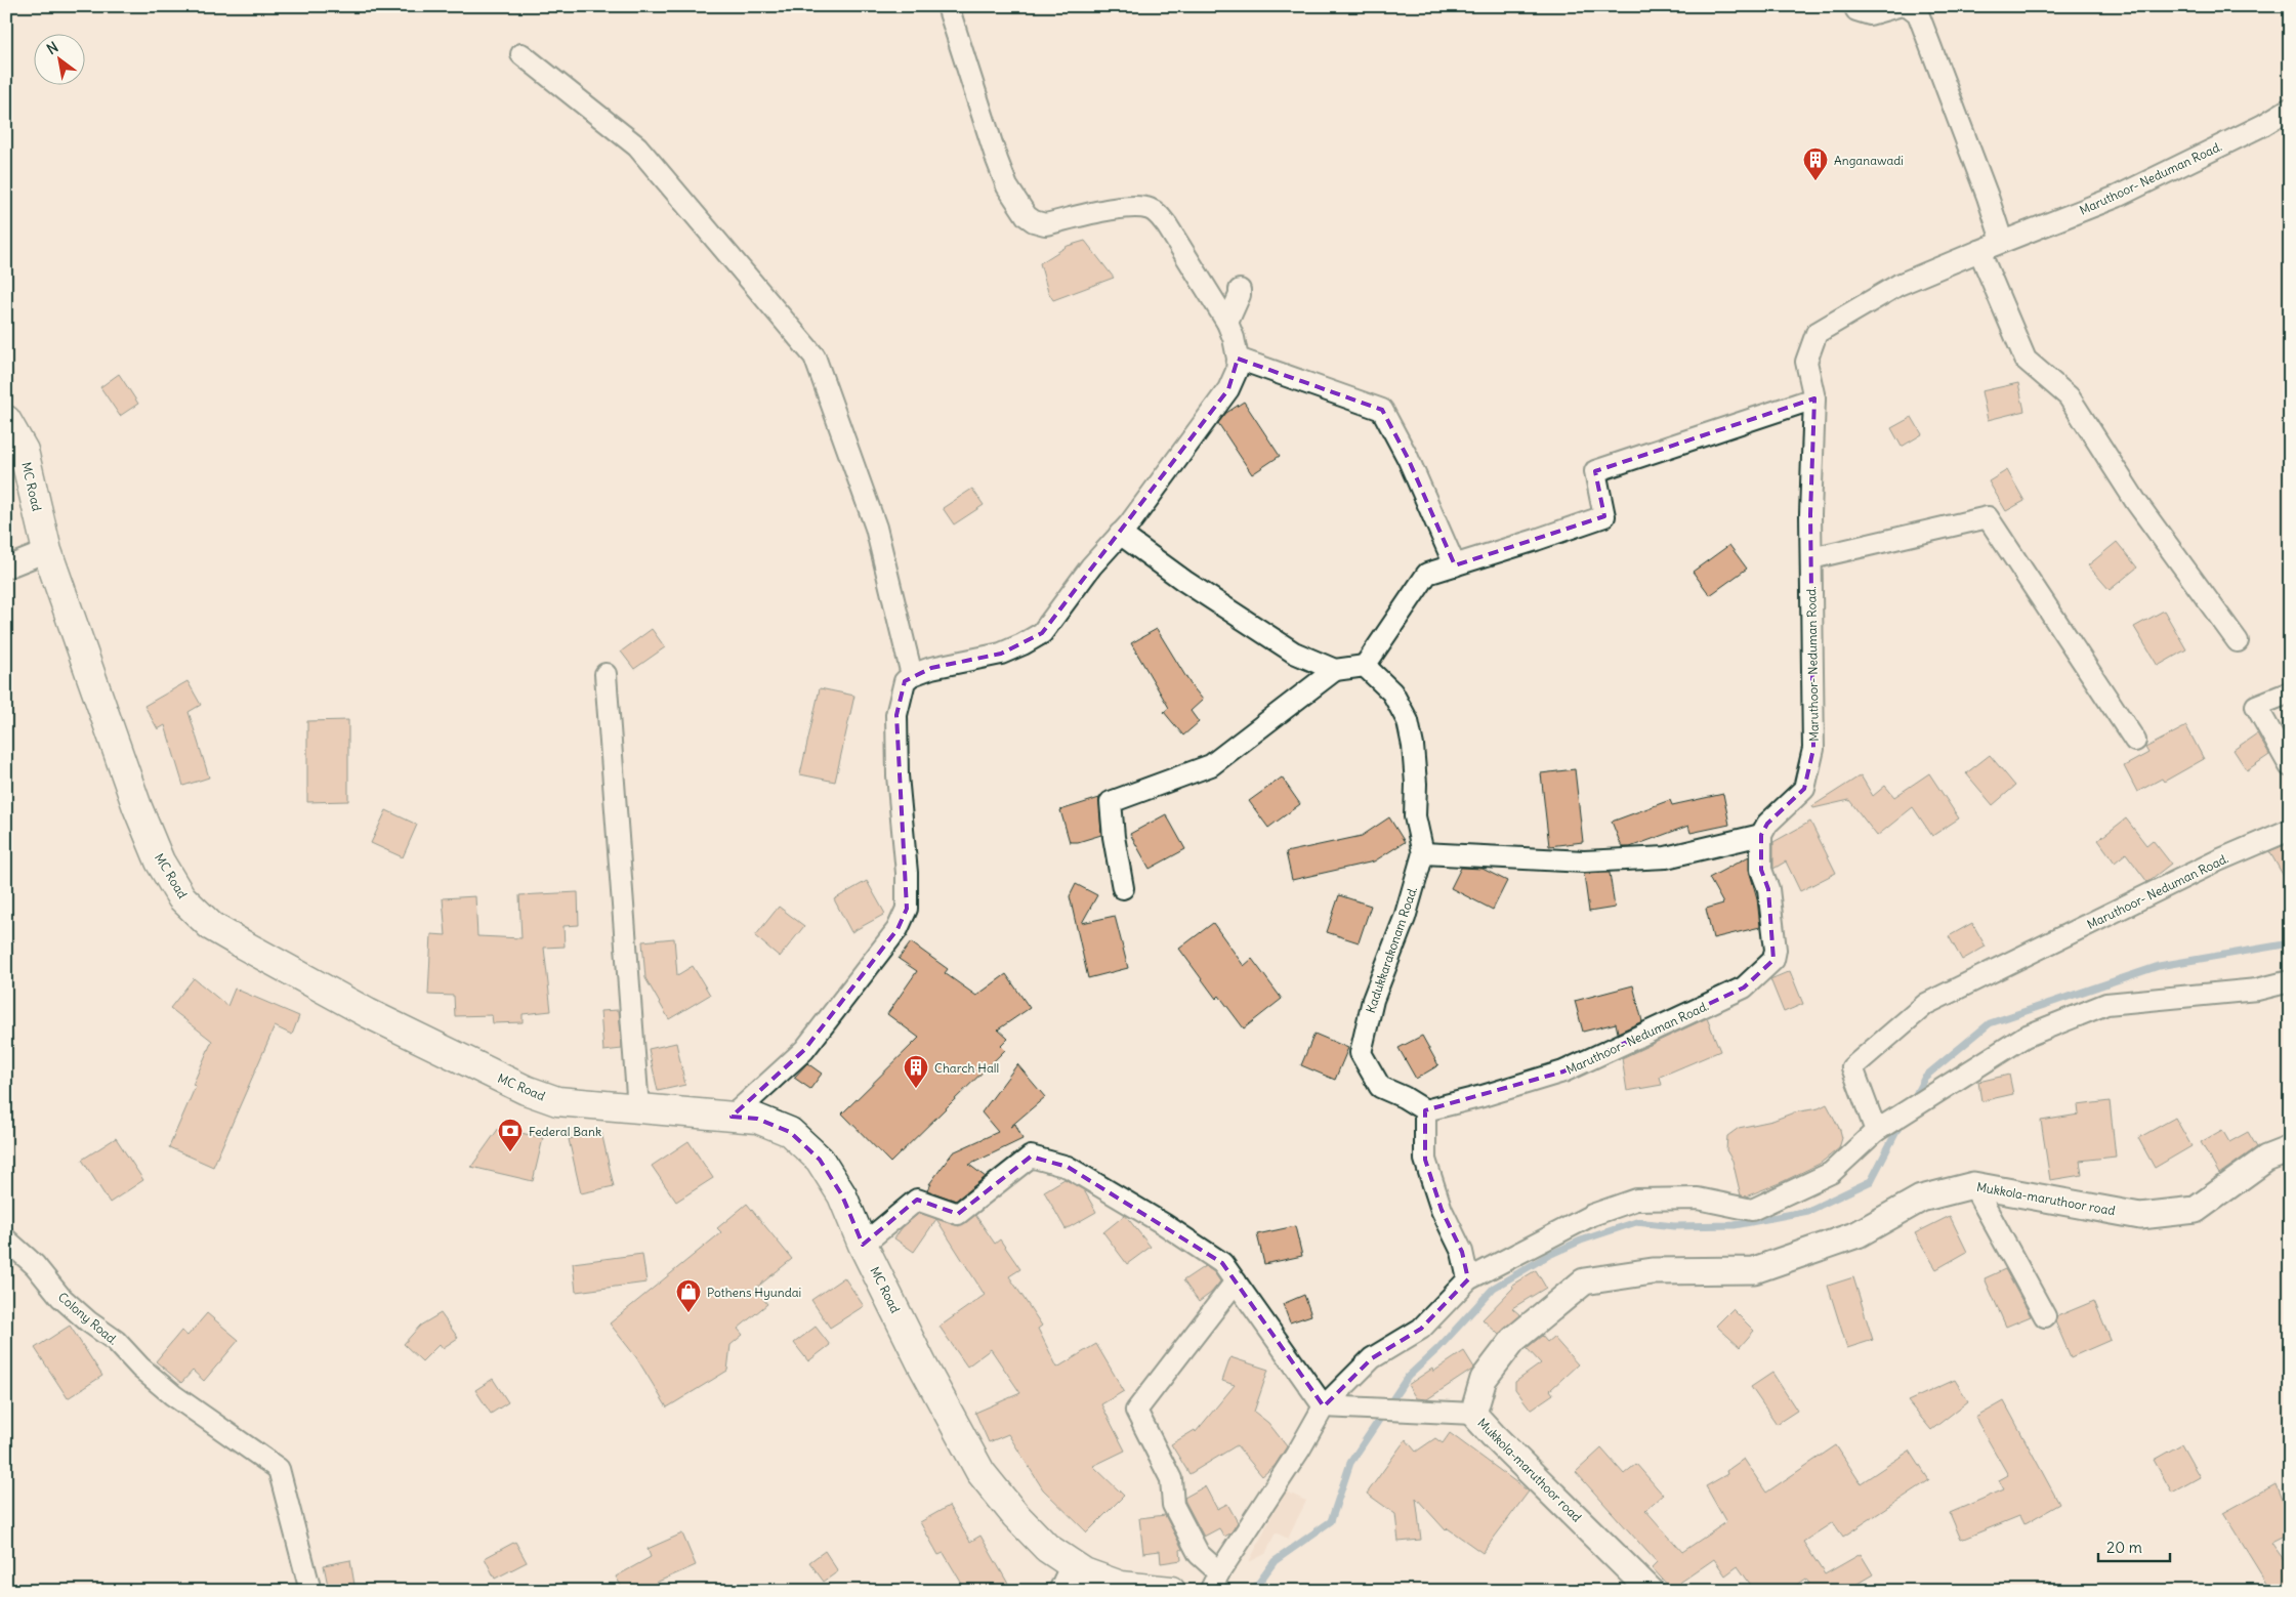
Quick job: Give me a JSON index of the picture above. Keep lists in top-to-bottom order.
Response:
{
  "streets": {
    "main road": ["MC Road"],
    "street": [
      "Maruthoor- Neduman Road.",
      "Kadukkarakonam Road.",
      "Mukkola-maruthoor road",
      "Colony Road."
    ]
  },
  "crossings": [
    ["Maruthoor- Neduman Road.", "Kadukkarakonam Road."]
  ],
  "places": {
    "building": ["Anganawadi", "Charch Hall"],
    "bank": ["Federal Bank"],
    "shop": ["Pothens Hyundai"]
  },
  "scale_bar": "20 m",
  "north": "top left"
}
